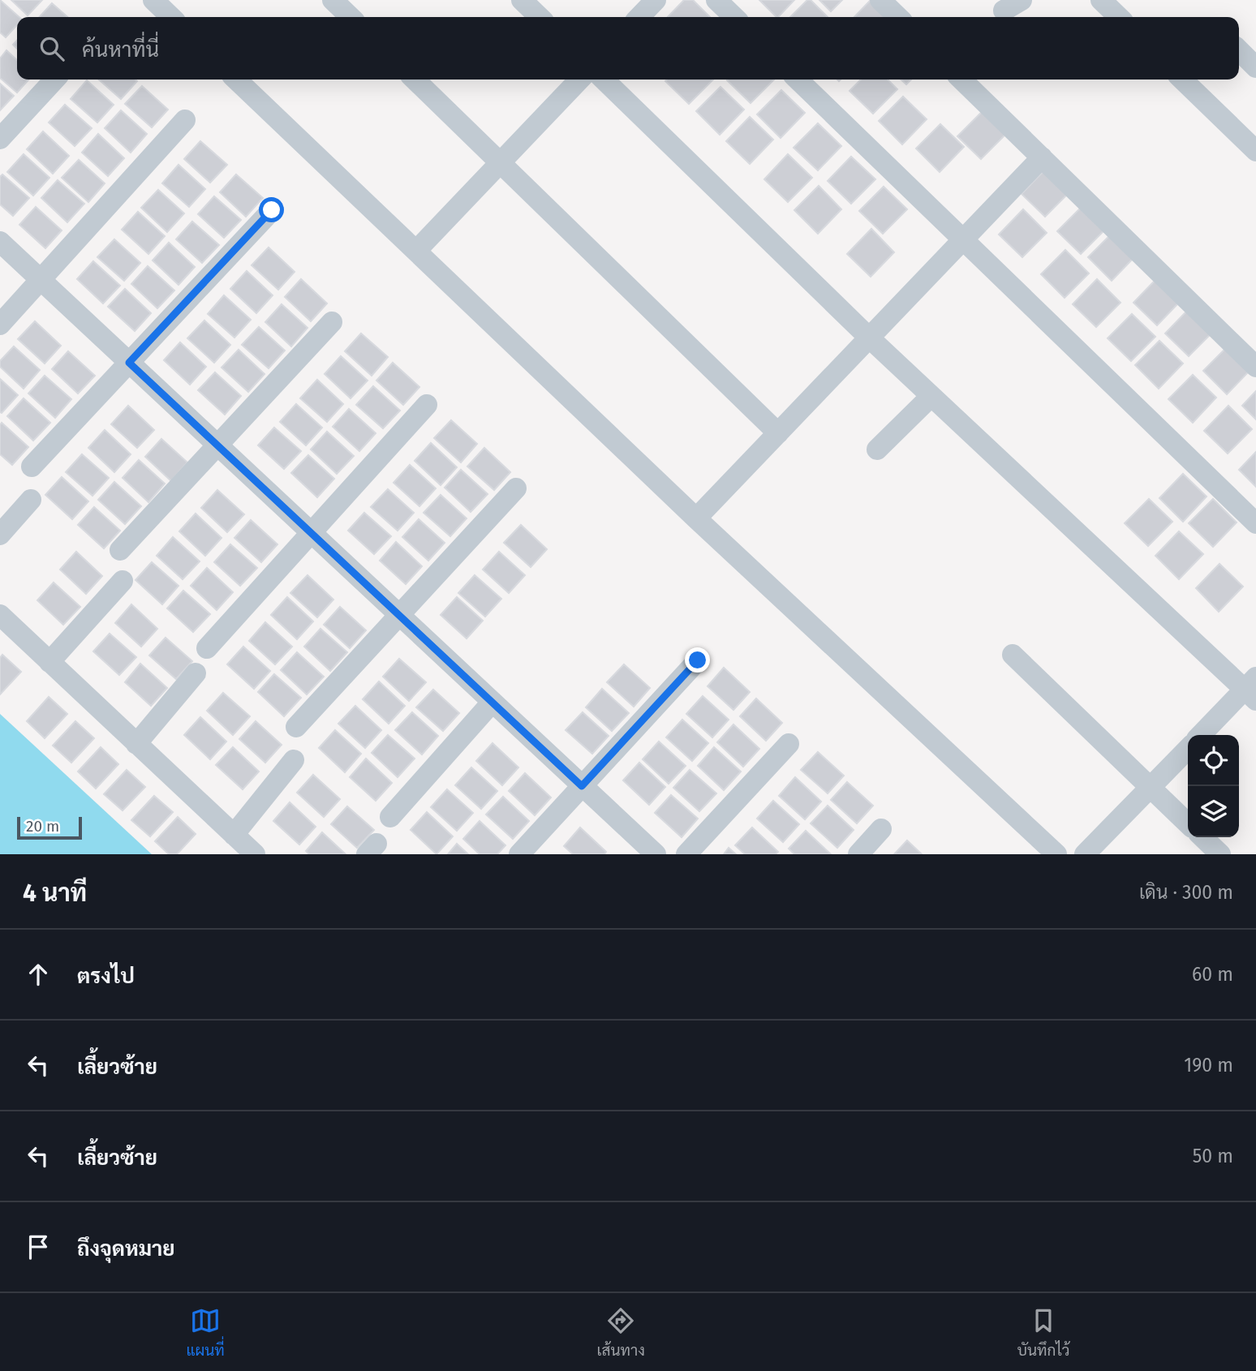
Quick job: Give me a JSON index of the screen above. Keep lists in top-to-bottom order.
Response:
{
  "scale_bar": "20 m",
  "page": {
    "search": "ค้นหาที่นี่",
    "scale": "20 m",
    "heading": ["4 นาที", "เดิน · 300 m"],
    "list": [
      ["ตรงไป", "60 m"],
      ["เลี้ยวซ้าย", "190 m"],
      ["เลี้ยวซ้าย", "50 m"],
      "ถึงจุดหมาย"
    ],
    "nav": ["แผนที่", "เส้นทาง", "บันทึกไว้"]
  }
}
